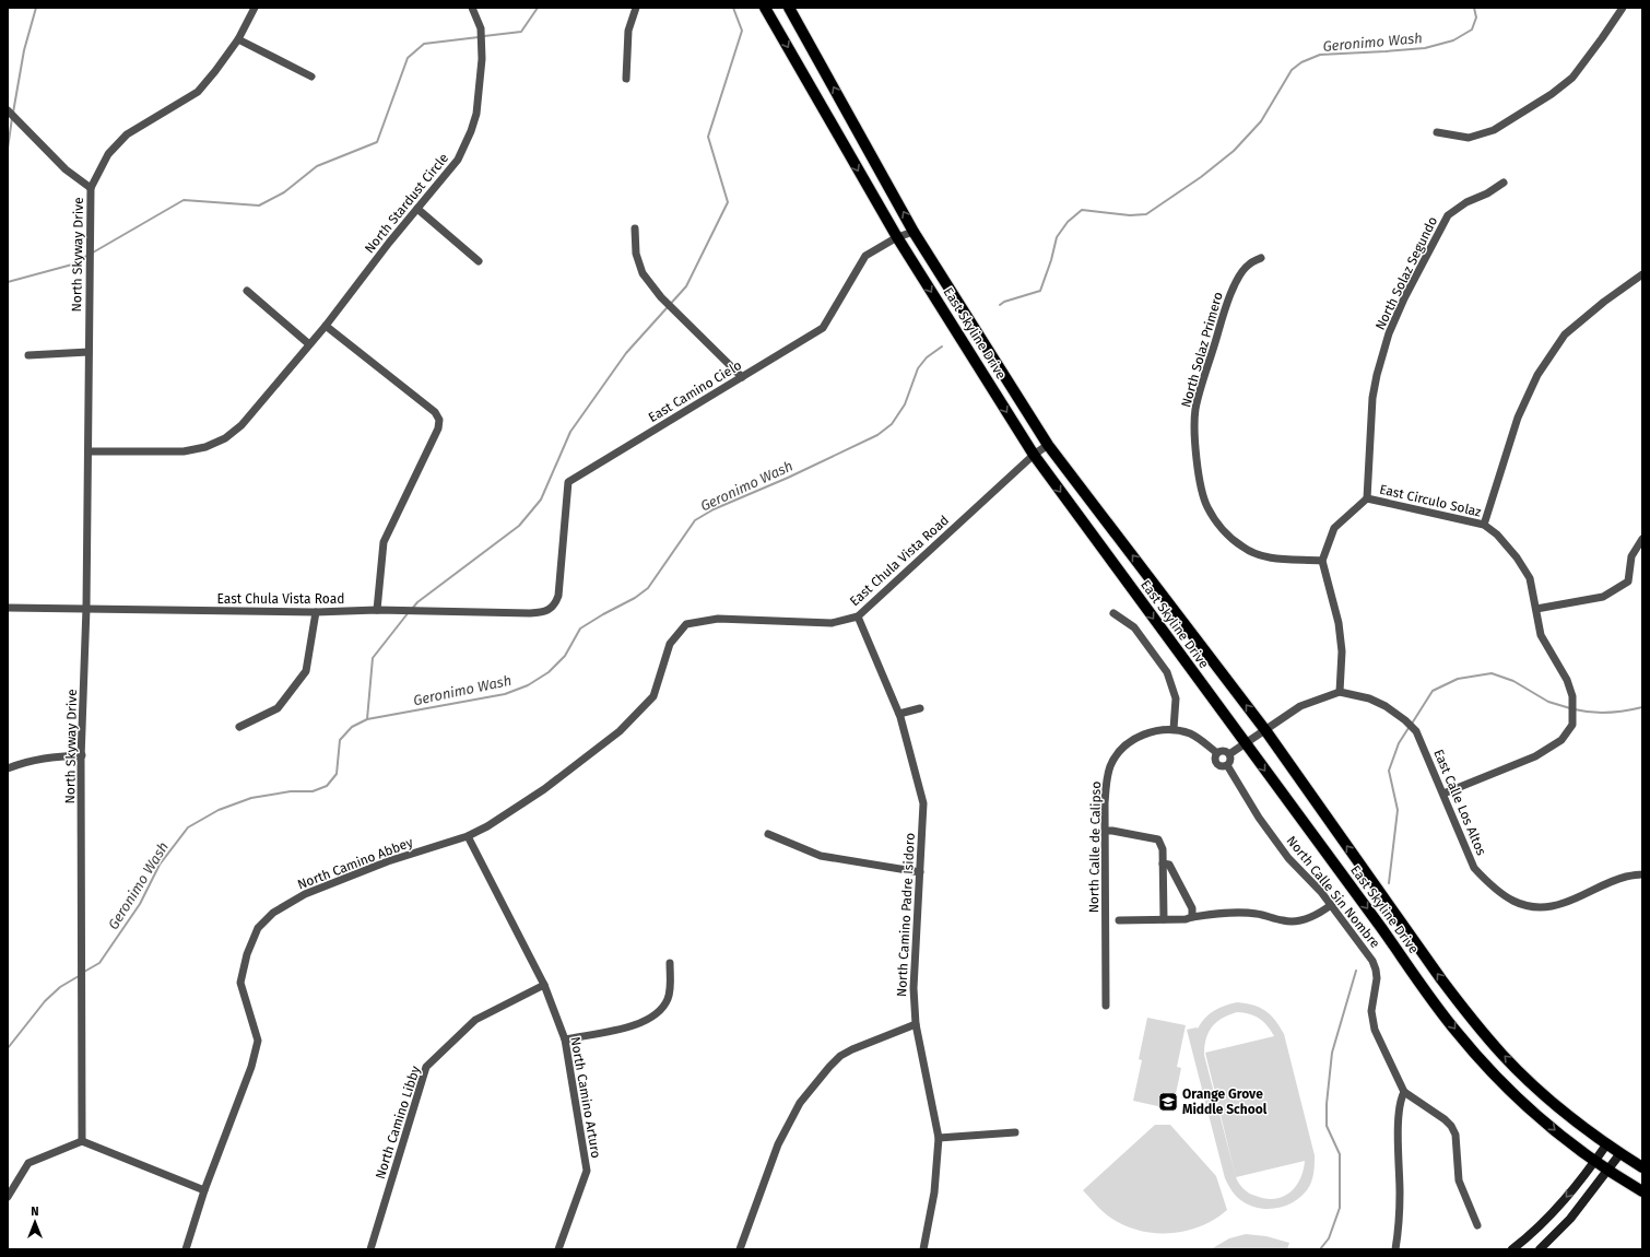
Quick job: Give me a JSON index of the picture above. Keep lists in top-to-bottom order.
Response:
{
  "streets": {
    "main road": ["East Skyline Drive"],
    "street": [
      "North Stardust Circle",
      "North Skyway Drive",
      "North Solaz Segundo",
      "North Solaz Primero",
      "East Camino Cielo",
      "East Circulo Solaz",
      "East Chula Vista Road",
      "East Calle Los Altos",
      "North Calle de Calipso",
      "North Camino Abbey",
      "North Calle Sin Nombre",
      "North Camino Padre Isidoro",
      "North Camino Arturo",
      "North Camino Libby"
    ]
  },
  "crossings": [
    ["North Stardust Circle", "North Skyway Drive"],
    ["North Skyway Drive", "East Chula Vista Road"],
    ["North Solaz Segundo", "East Circulo Solaz"],
    ["East Skyline Drive", "East Camino Cielo"],
    ["East Skyline Drive", "East Chula Vista Road"],
    ["North Solaz Primero", "East Circulo Solaz"],
    ["East Camino Cielo", "East Chula Vista Road"],
    ["East Circulo Solaz", "East Calle Los Altos"],
    ["East Chula Vista Road", "North Camino Abbey"],
    ["East Chula Vista Road", "North Camino Padre Isidoro"],
    ["North Calle de Calipso", "North Calle Sin Nombre"],
    ["North Camino Abbey", "North Camino Arturo"],
    ["North Camino Arturo", "North Camino Libby"]
  ],
  "water": ["Geronimo Wash"],
  "places": {
    "school or university": ["Orange Grove Middle School"]
  },
  "north": "top"
}
